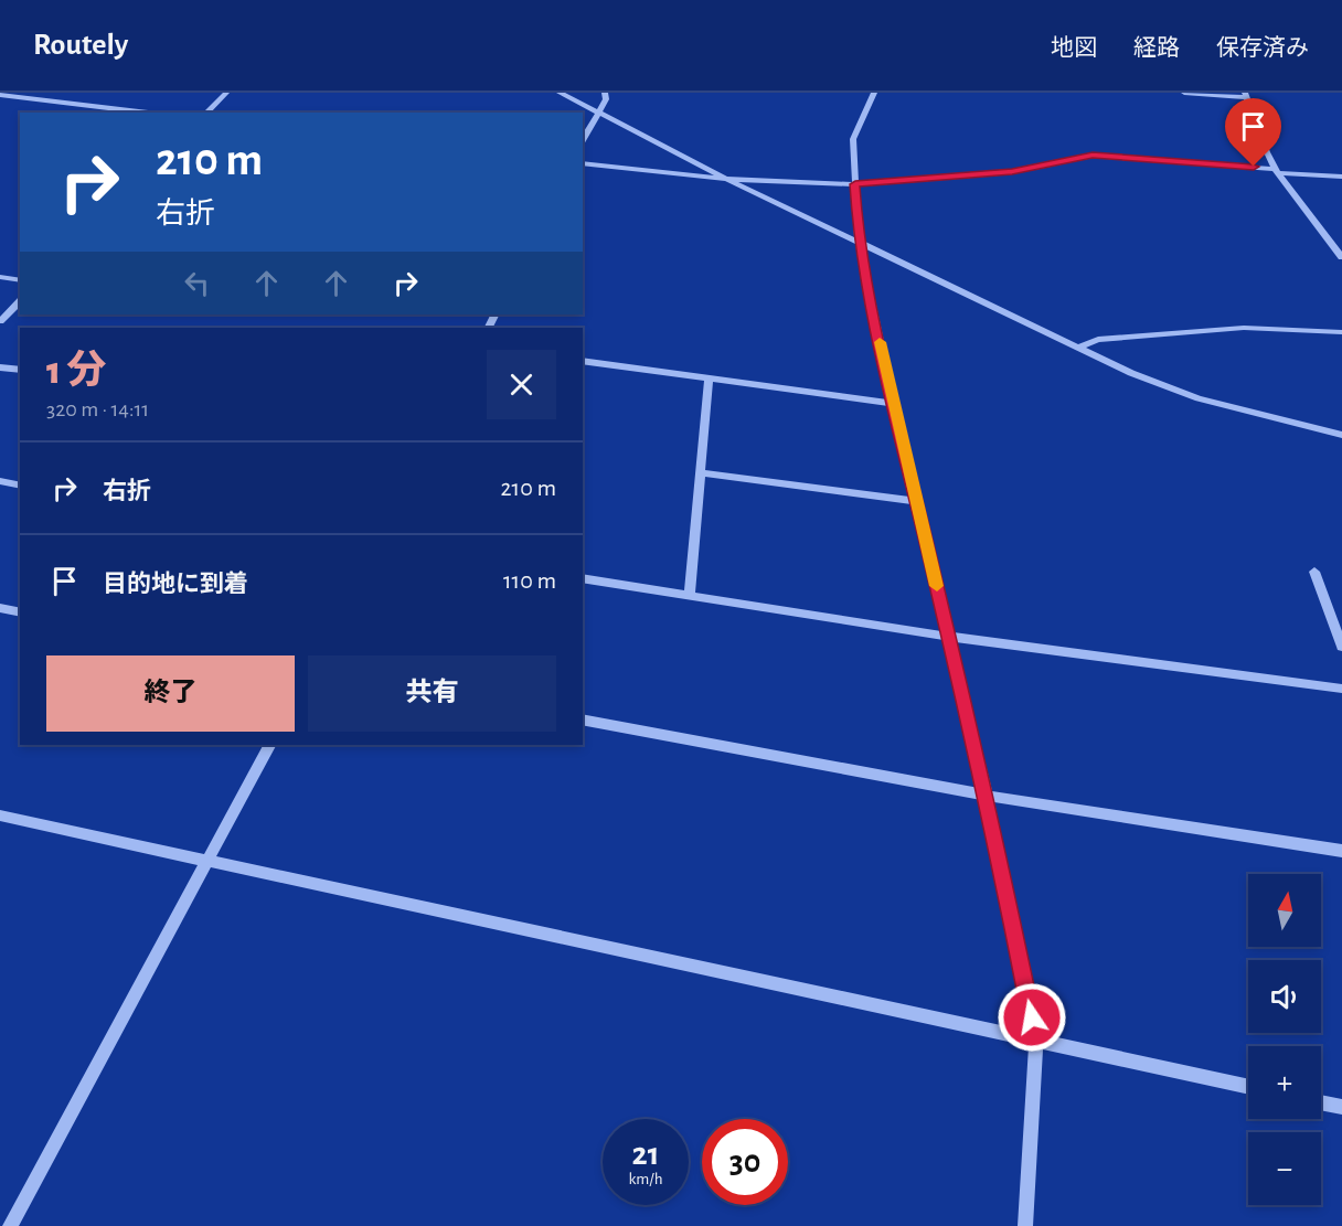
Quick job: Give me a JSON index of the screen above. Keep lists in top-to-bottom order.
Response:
{
  "north": "top",
  "page": {
    "header": "Routely",
    "nav": ["地図", "経路", "保存済み"],
    "turn": ["210 m", "右折"],
    "heading": ["1 分", "320 m · 14:11"],
    "list": [
      {
        "name": "右折",
        "value": "210 m"
      },
      {
        "name": "目的地に到着",
        "value": "110 m"
      }
    ],
    "buttons": ["終了", "共有"],
    "map_buttons": ["+", "−"],
    "speed": "21 km/h",
    "limit": "30"
  }
}
